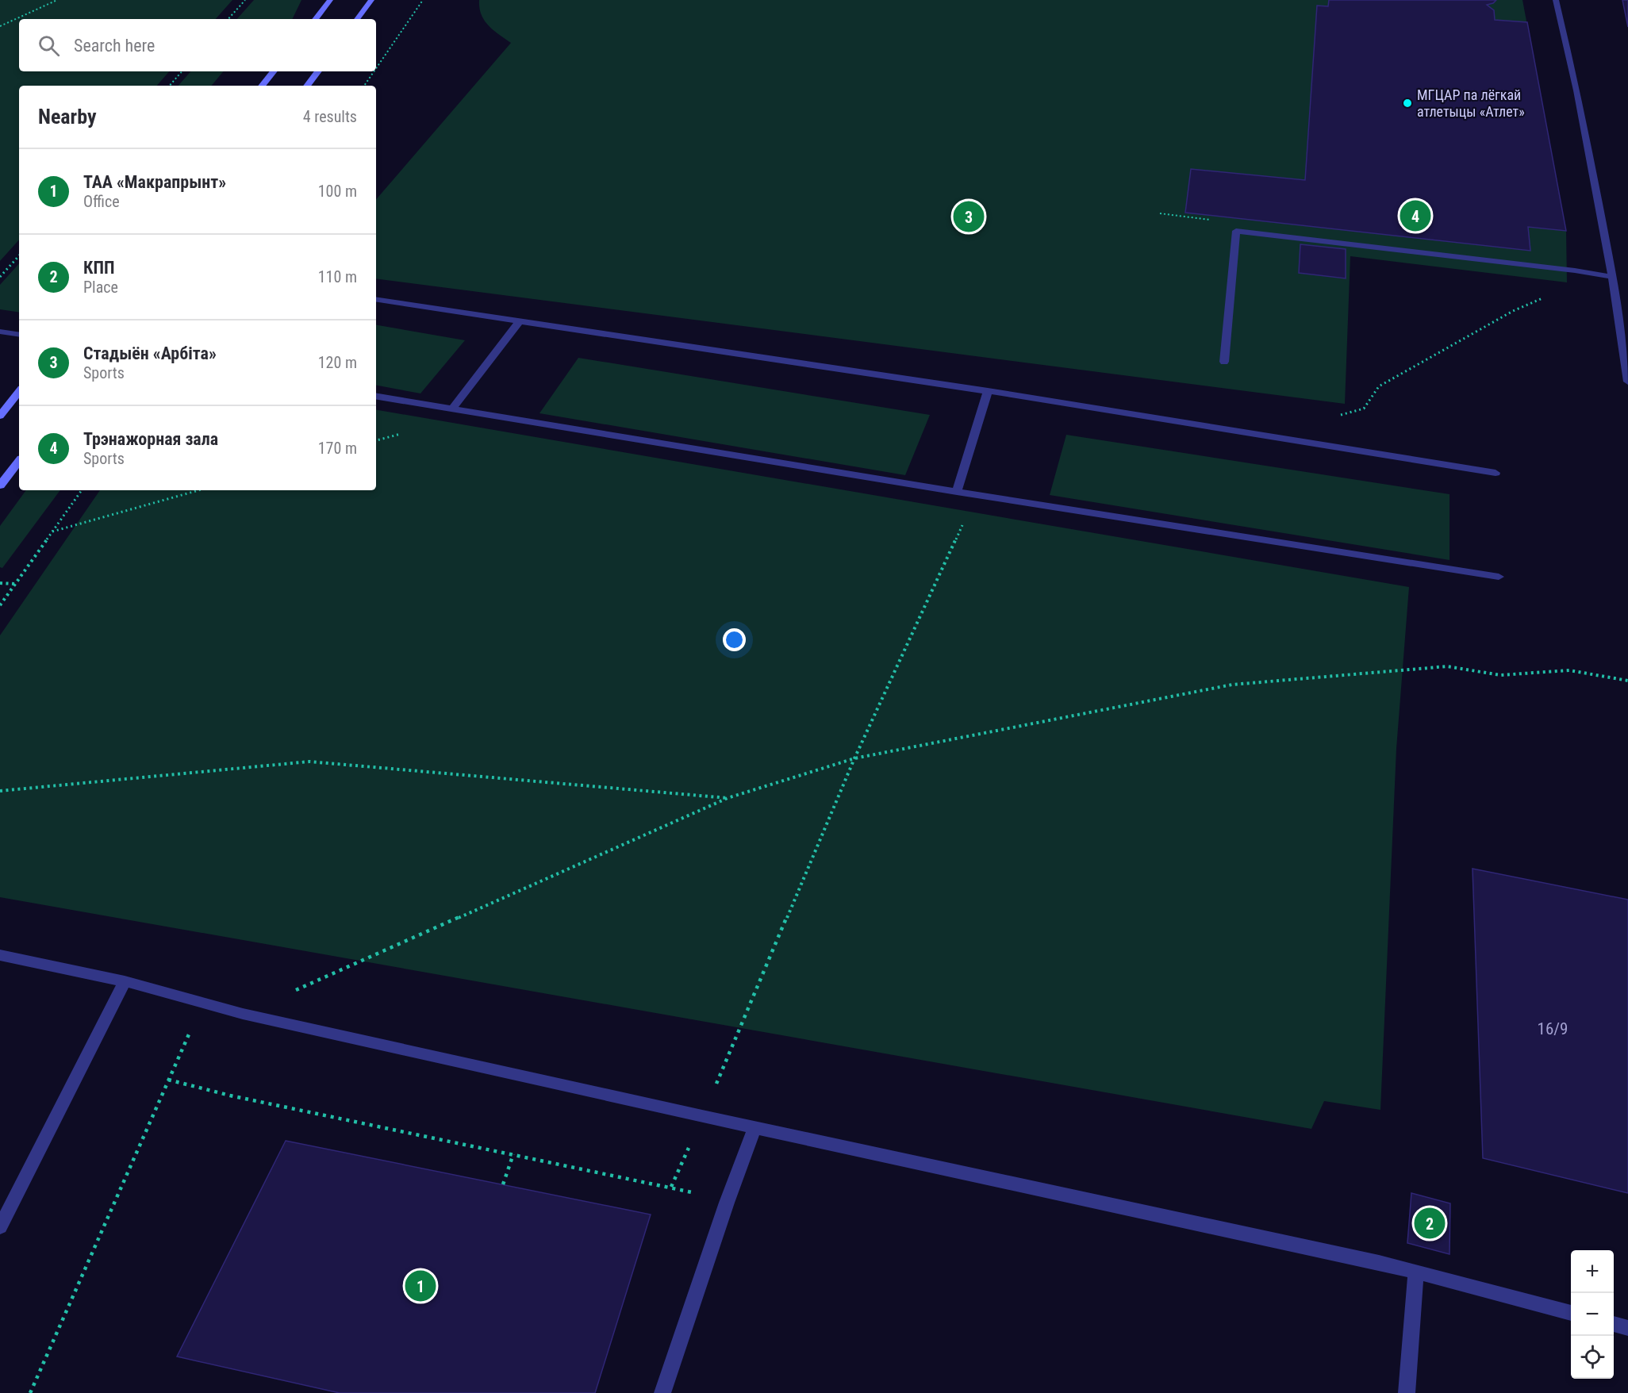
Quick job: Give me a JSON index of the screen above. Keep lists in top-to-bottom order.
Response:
{
  "places": ["МГЦАР па лёгкай атлетыцы «Атлет»"],
  "house_numbers": ["16/9"],
  "page": {
    "search": "Search here",
    "heading": ["Nearby", "4 results"],
    "list": [
      {
        "mark": "1",
        "name": "ТАА «Макрапрынт»",
        "note": "Office",
        "value": "100 m"
      },
      {
        "mark": "2",
        "name": "КПП",
        "note": "Place",
        "value": "110 m"
      },
      {
        "mark": "3",
        "name": "Стадыён «Арбіта»",
        "note": "Sports",
        "value": "120 m"
      },
      {
        "mark": "4",
        "name": "Трэнажорная зала",
        "note": "Sports",
        "value": "170 m"
      }
    ],
    "pins": [
      "4",
      "3",
      "2",
      "1"
    ],
    "map_buttons": ["+", "−"]
  }
}
